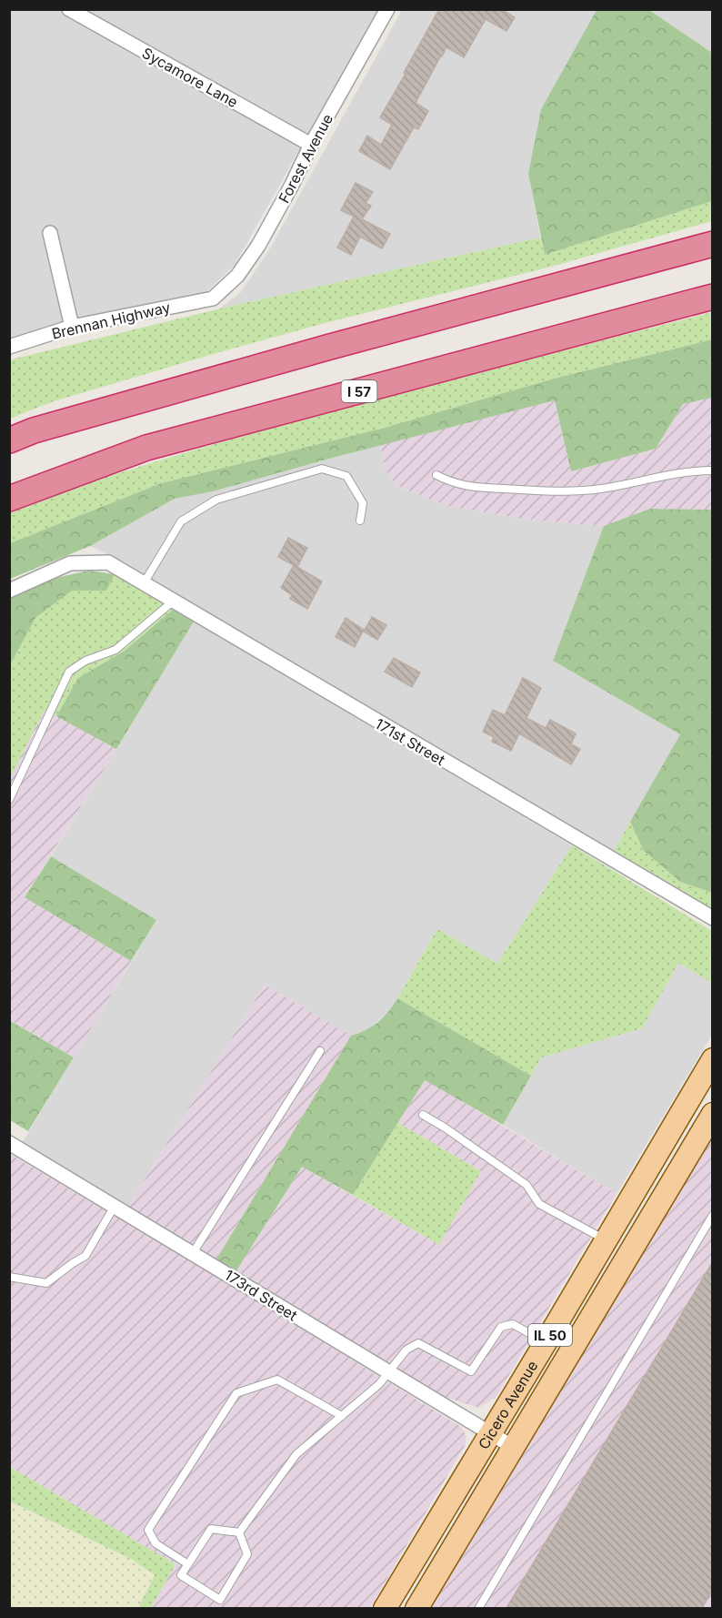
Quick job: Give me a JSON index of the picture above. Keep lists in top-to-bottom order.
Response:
{
  "streets": {
    "highway": ["I 57"],
    "main road": ["IL 50", "Cicero Avenue"],
    "street": [
      "Sycamore Lane",
      "Forest Avenue",
      "Brennan Highway",
      "171st Street",
      "173rd Street"
    ]
  },
  "crossings": [
    ["Sycamore Lane", "Forest Avenue"],
    ["Forest Avenue", "Brennan Highway"],
    ["173rd Street", "Cicero Avenue"]
  ]
}
